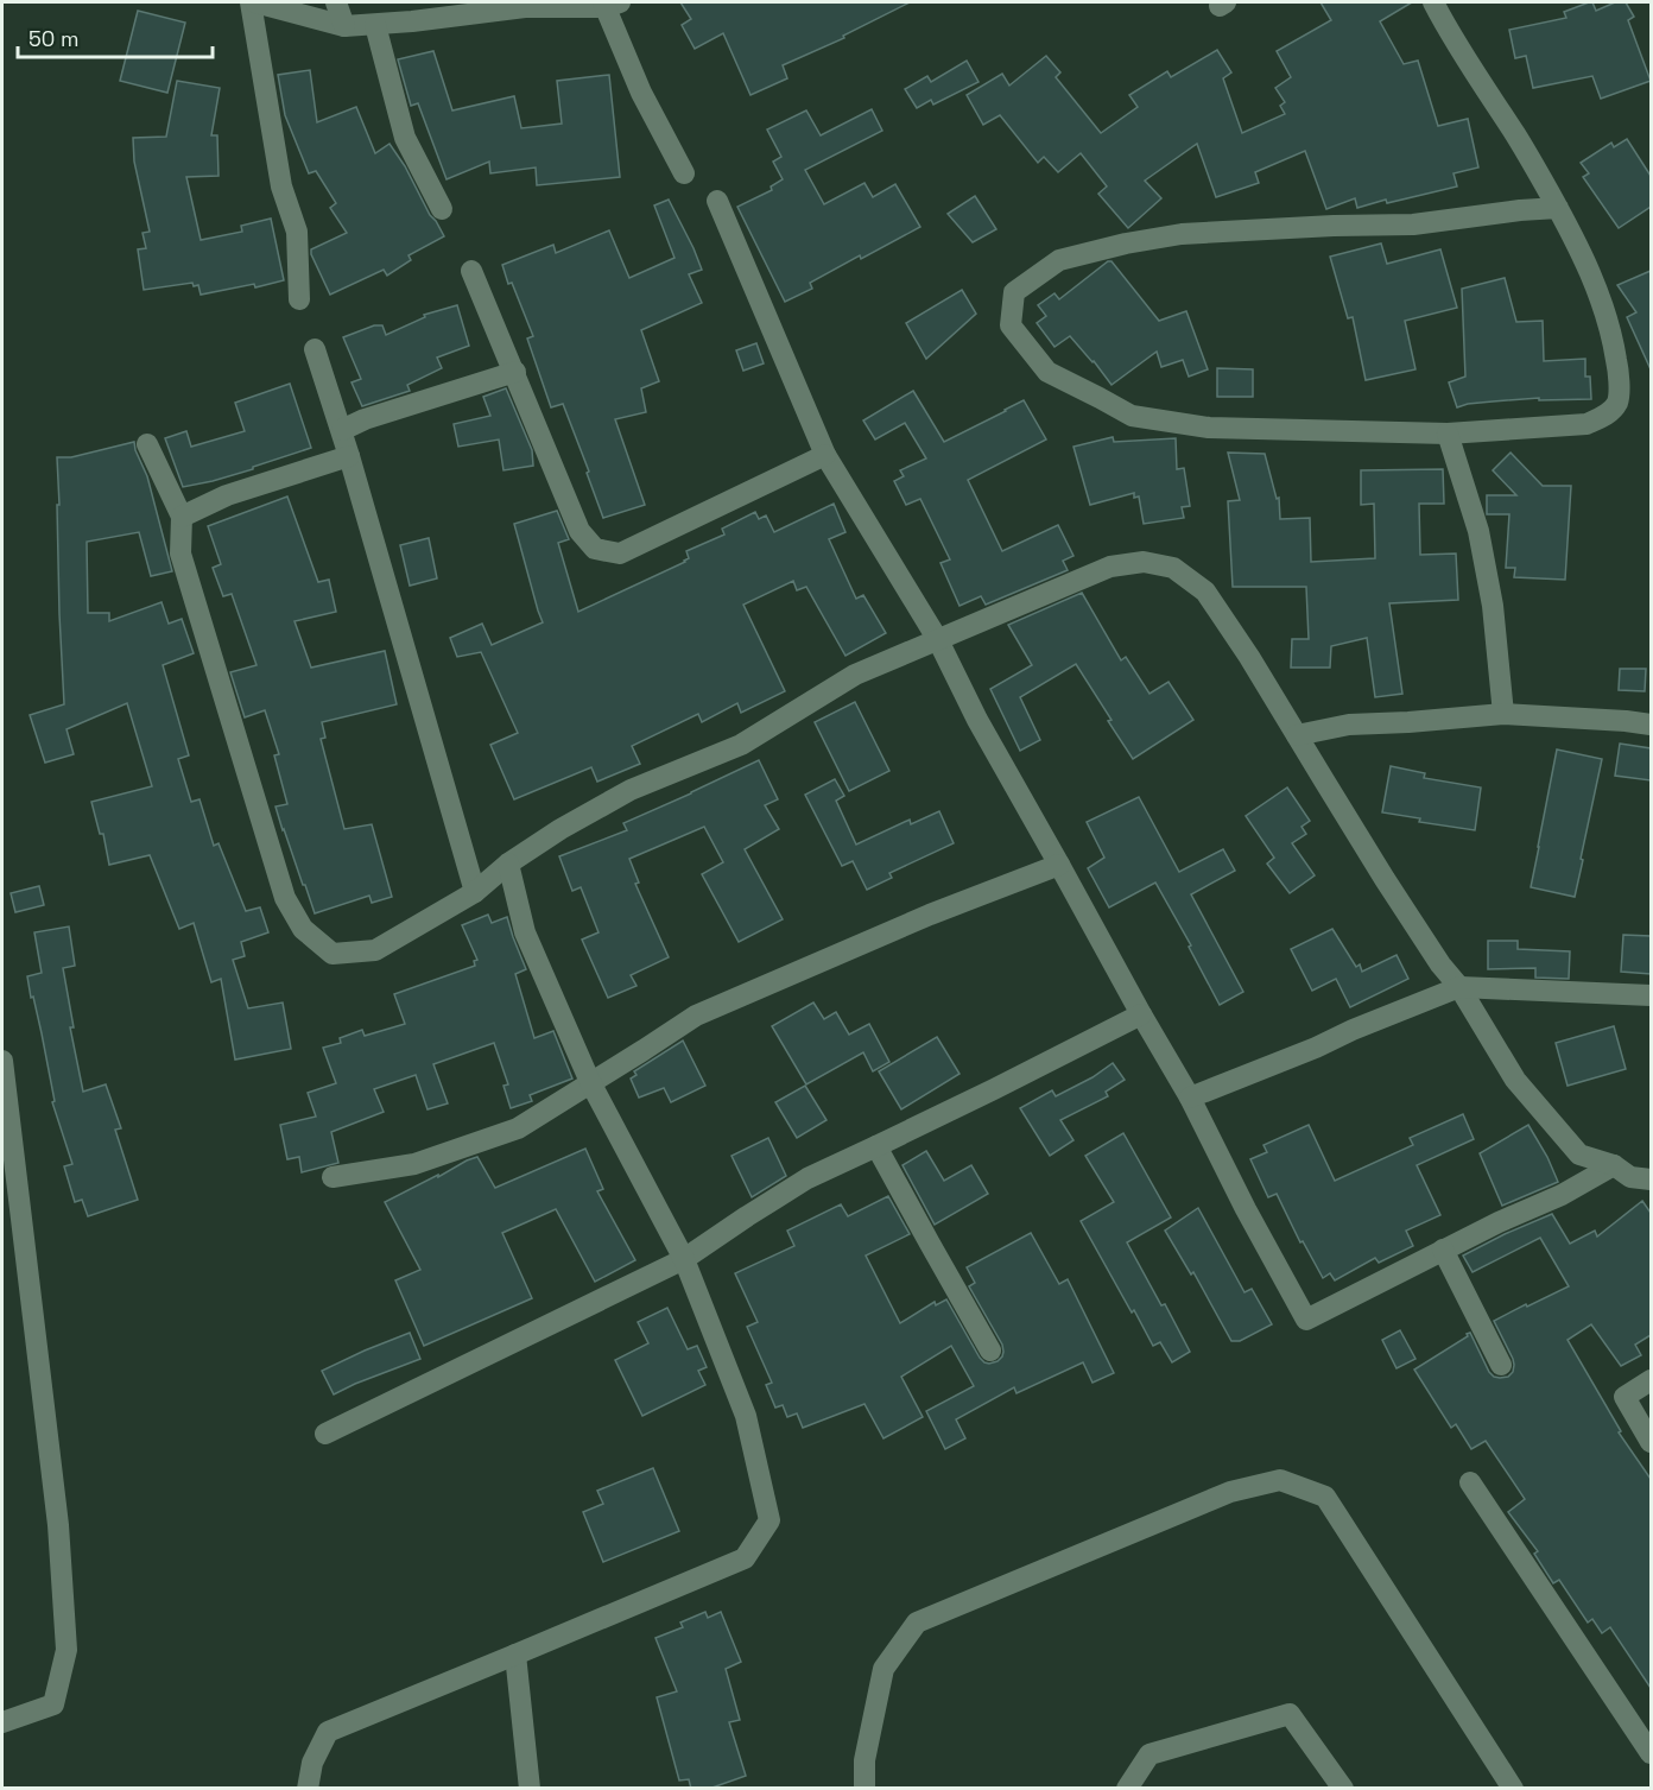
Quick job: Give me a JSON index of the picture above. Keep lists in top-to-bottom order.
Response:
{
  "scale_bar": "50 m"
}
